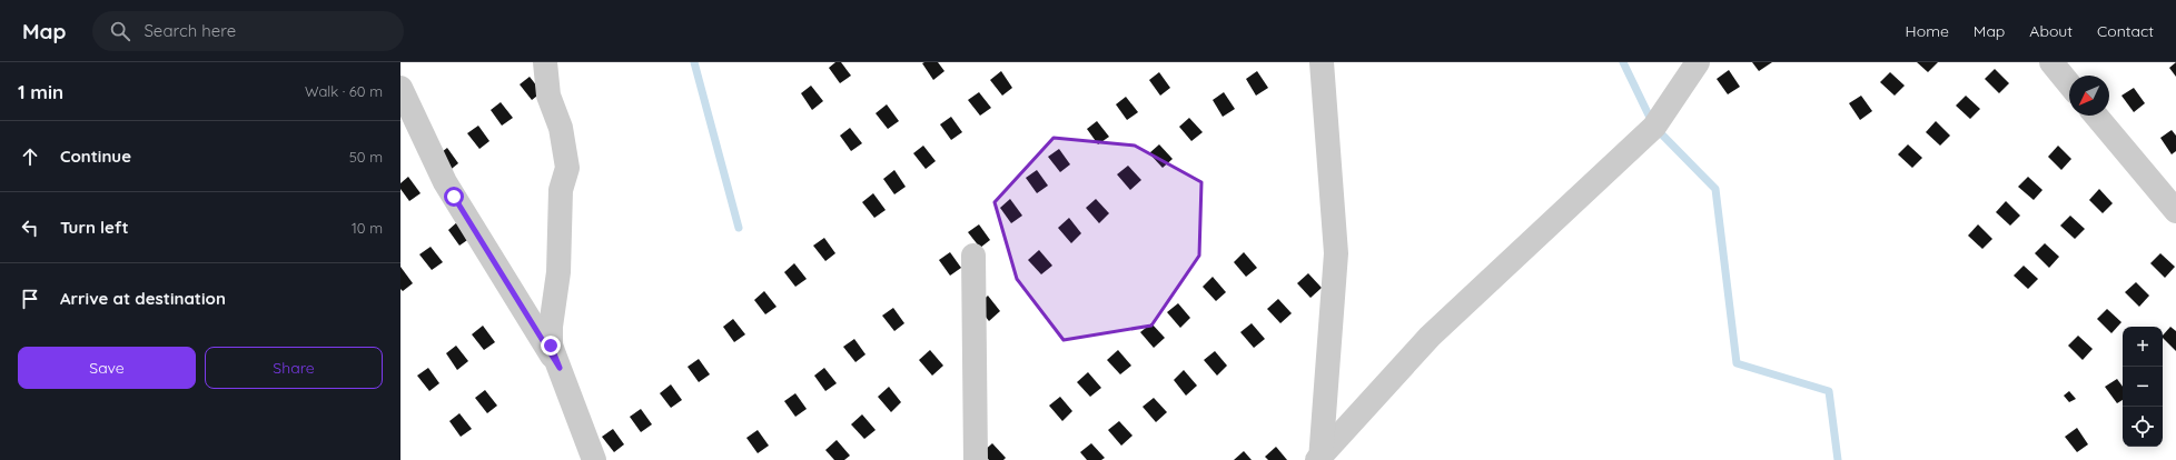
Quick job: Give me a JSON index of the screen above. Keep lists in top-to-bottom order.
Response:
{
  "north": "bottom left",
  "page": {
    "header": "Map",
    "search": "Search here",
    "nav": [
      "Home",
      "Map",
      "About",
      "Contact"
    ],
    "heading": ["1 min", "Walk · 60 m"],
    "list": [
      ["Continue", "50 m"],
      ["Turn left", "10 m"],
      "Arrive at destination"
    ],
    "map_buttons": ["+", "−"],
    "buttons": ["Save", "Share"]
  }
}
